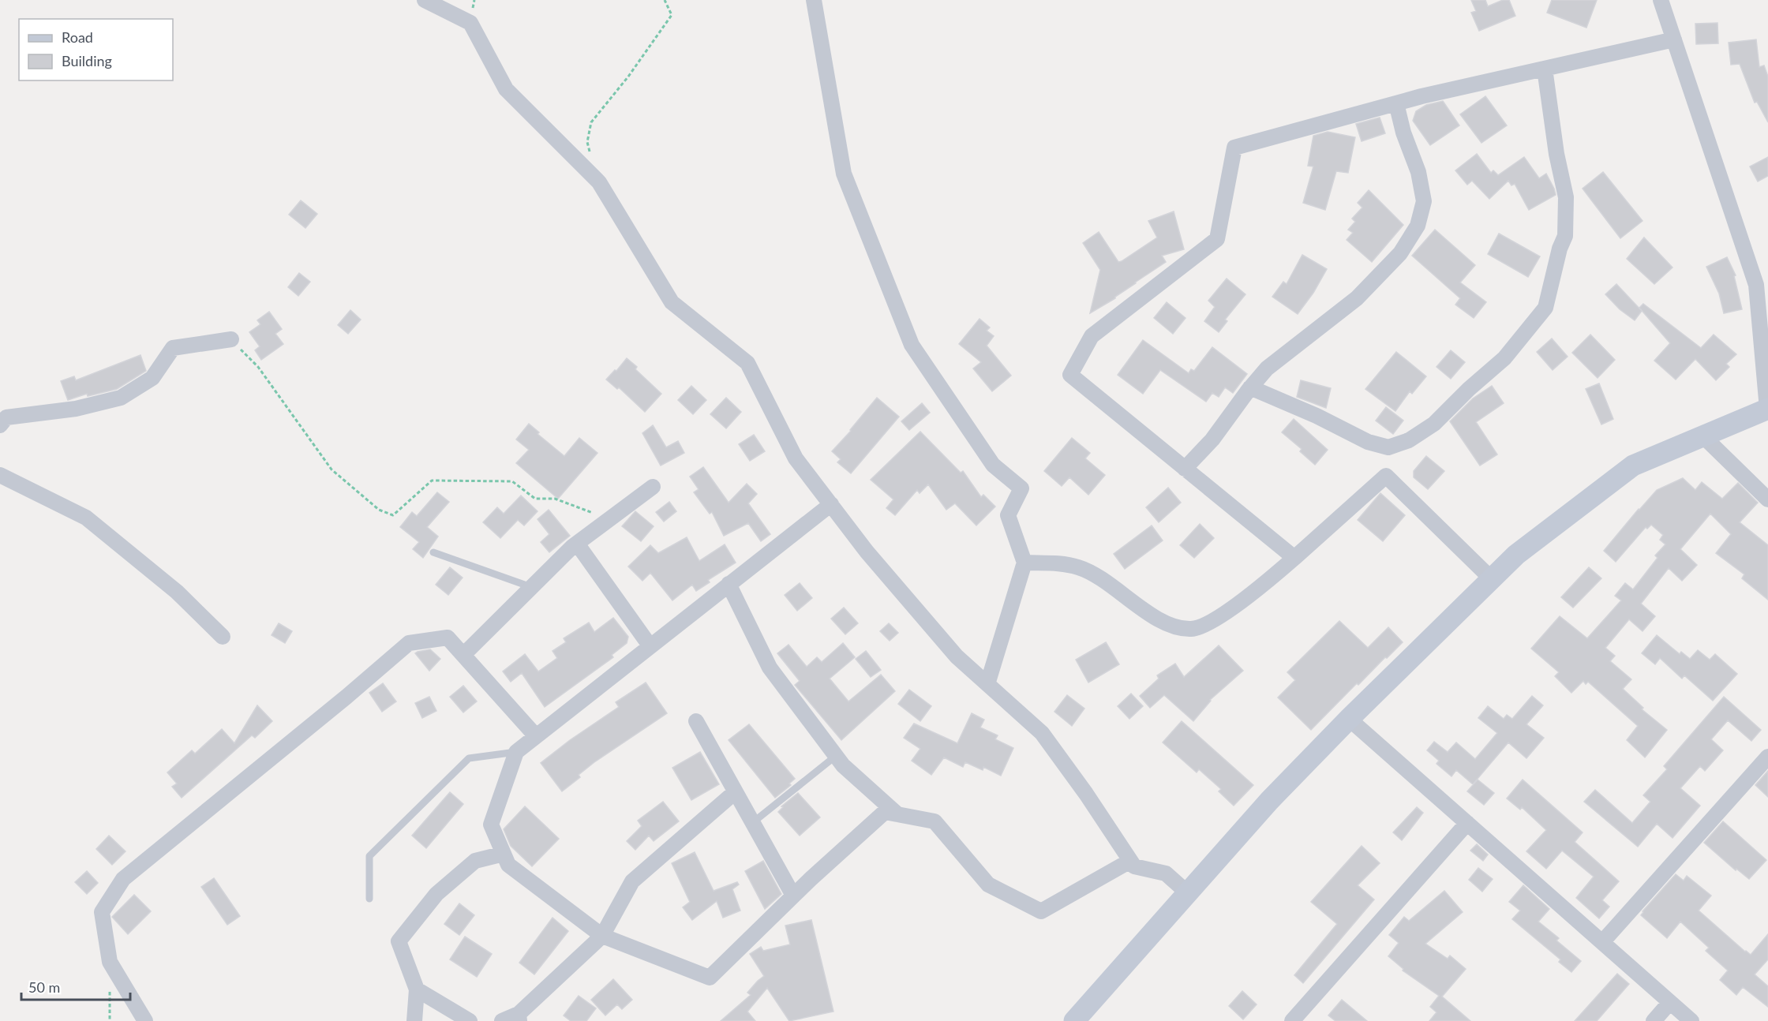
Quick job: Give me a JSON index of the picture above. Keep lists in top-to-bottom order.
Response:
{
  "legend": ["Road", "Building"],
  "scale_bar": "50 m"
}
